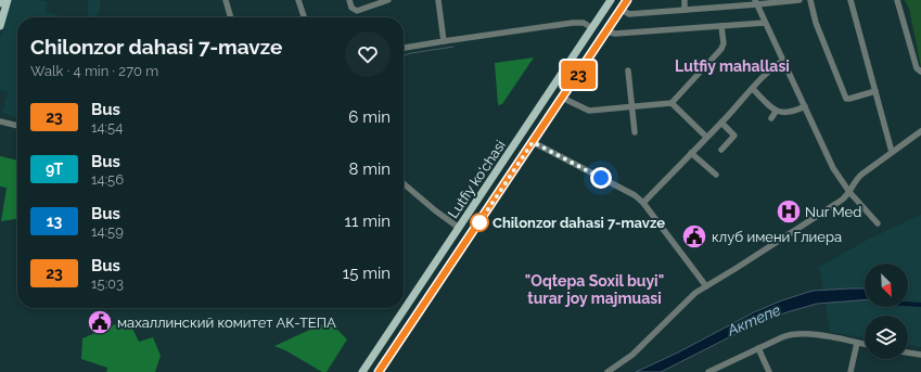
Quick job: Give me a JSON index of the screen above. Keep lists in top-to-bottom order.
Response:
{
  "streets": {
    "main road": ["Lutfiy ko'chasi"]
  },
  "districts": ["Lutfiy mahallasi", "\"Oqtepa Soxil buyi\" turar joy majmuasi"],
  "water": ["Актепе"],
  "places": {
    "hospital": ["Nur Med"],
    "other": ["Chilonzor dahasi 7-mavze"],
    "public building": ["клуб имени Глиера", "махаллинский комитет АК-ТЕПА"]
  },
  "lines": ["bus line 23"],
  "north": "bottom right",
  "page": {
    "on_map": "23",
    "heading": ["Chilonzor dahasi 7-mavze", "Walk · 4 min · 270 m"],
    "list": [
      {
        "mark": "23",
        "name": "Bus",
        "note": "14:54",
        "value": "6 min"
      },
      {
        "mark": "9Т",
        "name": "Bus",
        "note": "14:56",
        "value": "8 min"
      },
      {
        "mark": "13",
        "name": "Bus",
        "note": "14:59",
        "value": "11 min"
      },
      {
        "mark": "23",
        "name": "Bus",
        "note": "15:03",
        "value": "15 min"
      }
    ]
  }
}
